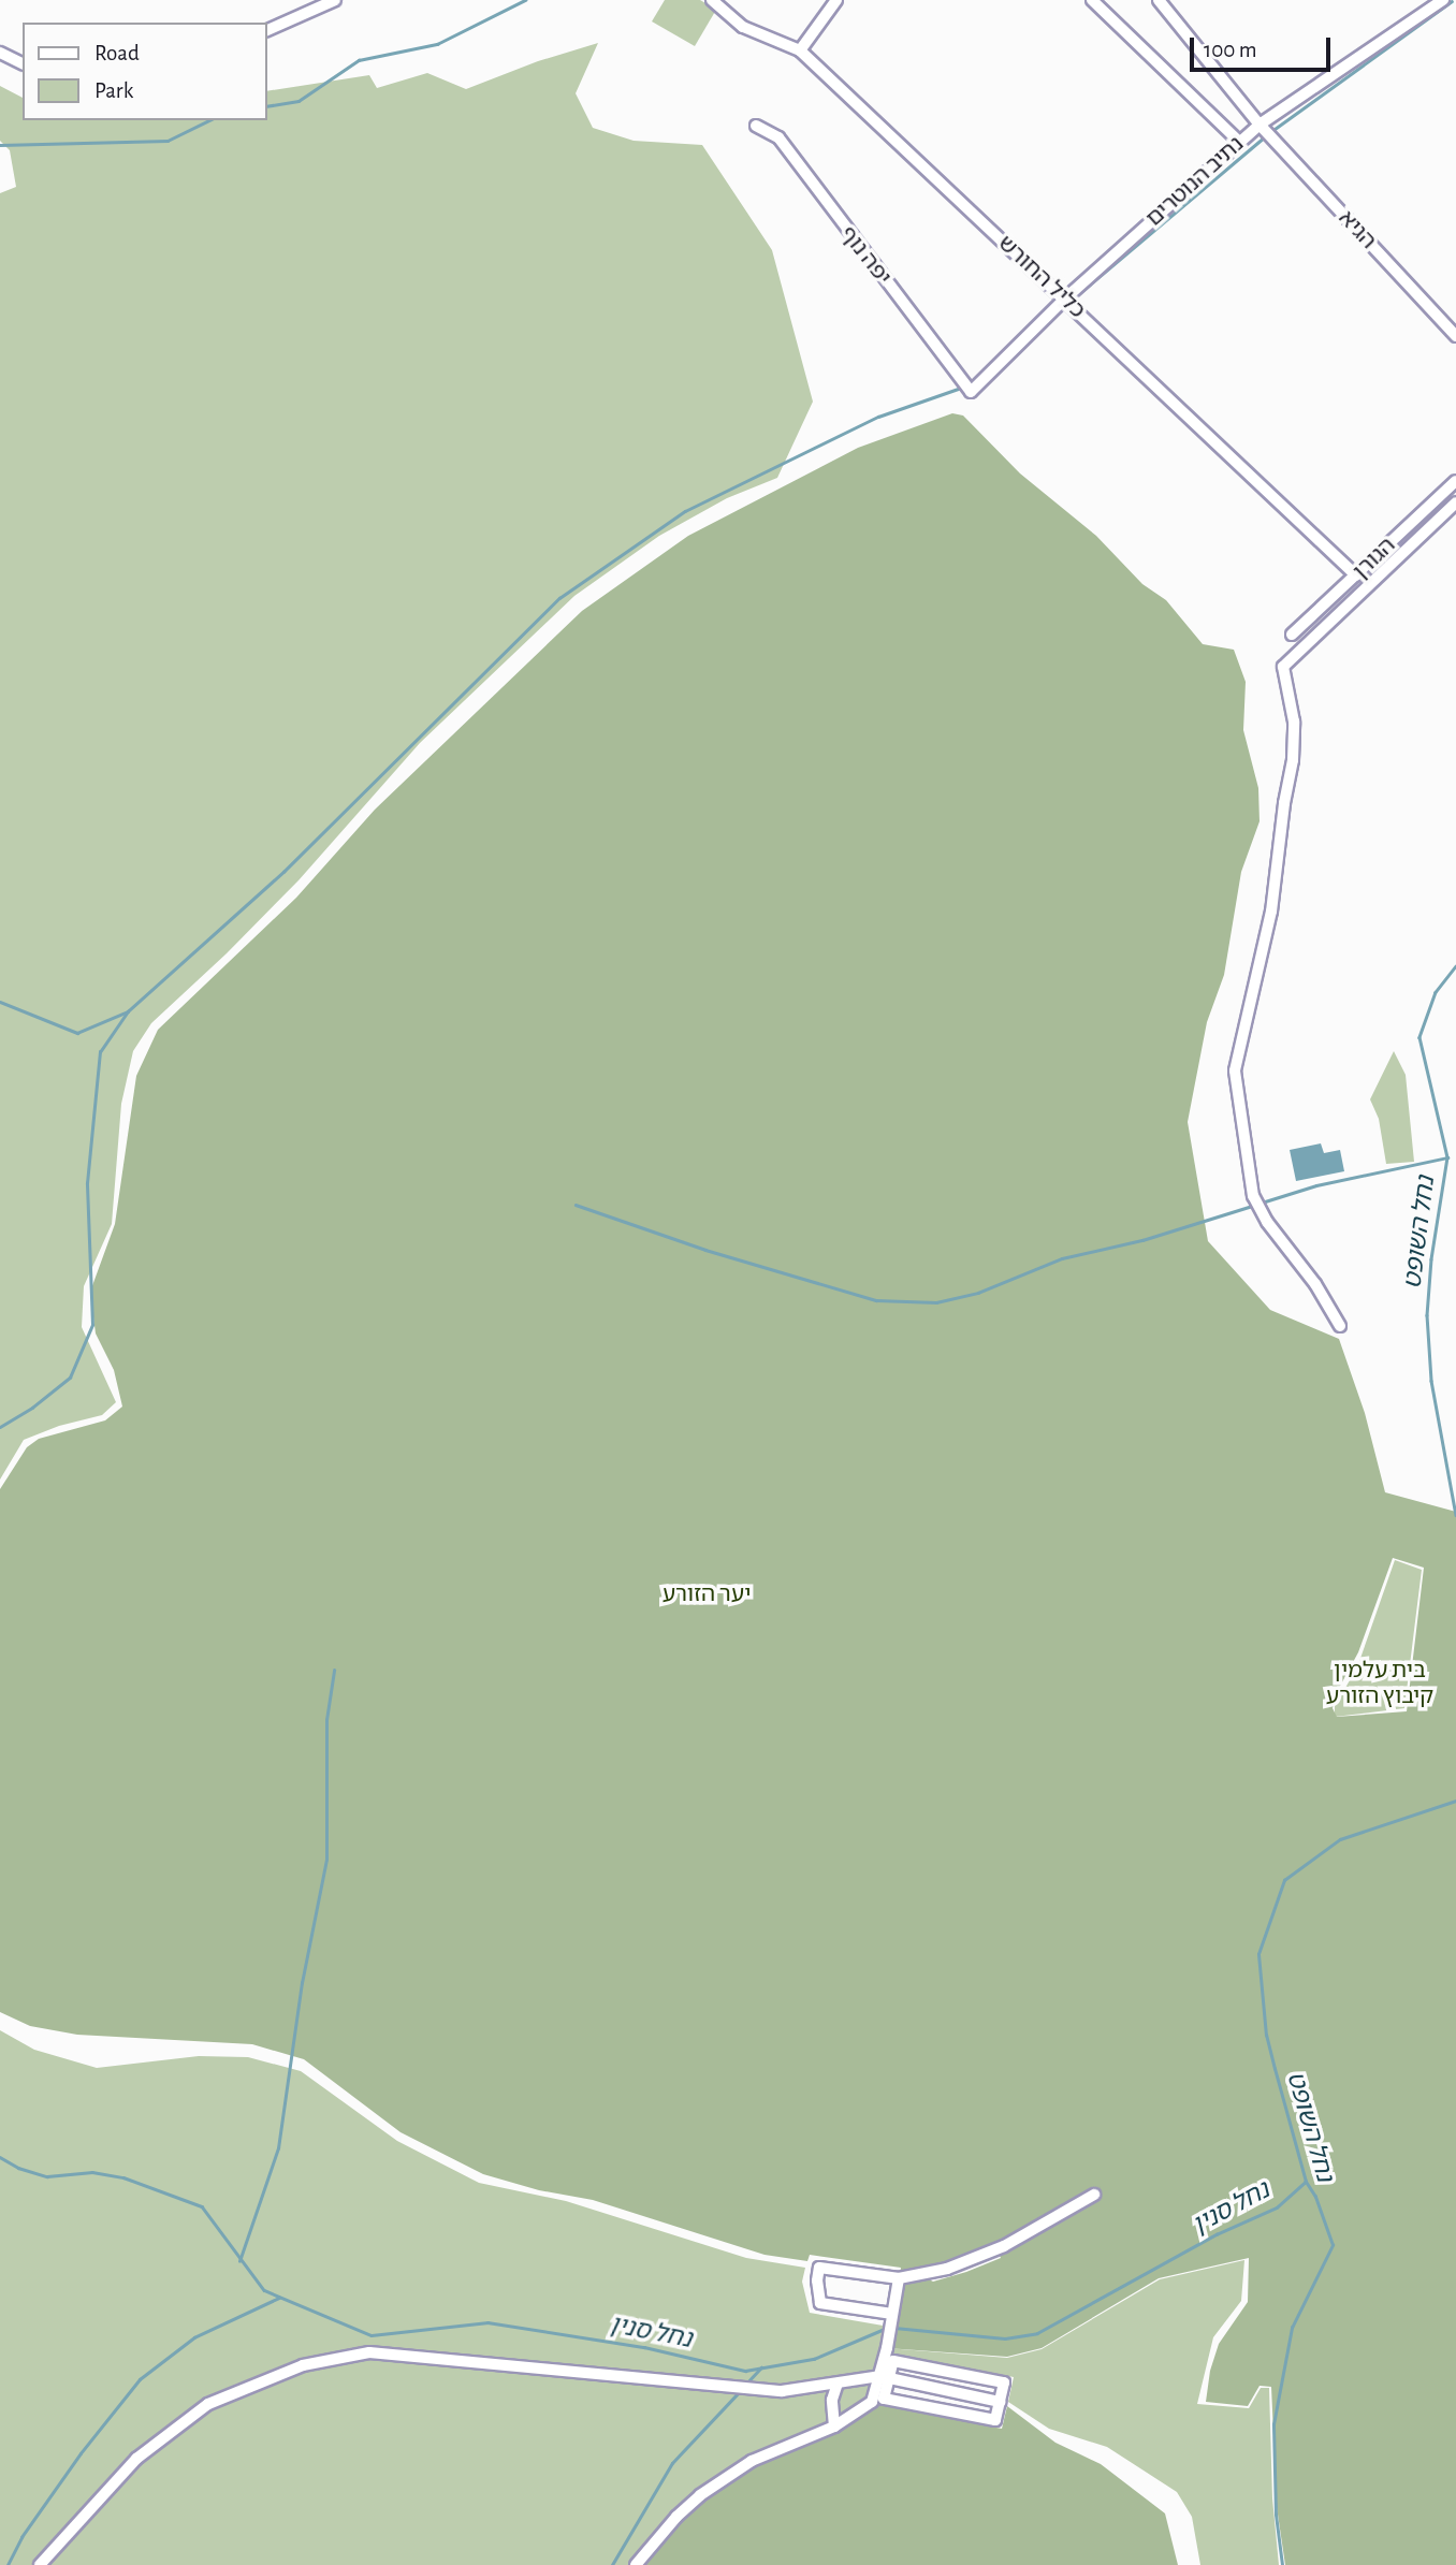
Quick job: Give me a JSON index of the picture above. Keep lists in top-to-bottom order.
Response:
{
  "streets": {
    "street": [
      "נתיב הנוטרים",
      "הגיא",
      "יפה נוף",
      "כליל החורש",
      "הגורן"
    ]
  },
  "crossings": [
    ["נתיב הנוטרים", "הגיא"],
    ["נתיב הנוטרים", "יפה נוף"],
    ["נתיב הנוטרים", "כליל החורש"],
    ["כליל החורש", "הגורן"]
  ],
  "water": ["נחל השופט", "נחל סנין"],
  "parks": ["יער הזורע", "בית עלמין קיבוץ הזורע"],
  "legend": ["Road", "Park"],
  "scale_bar": "100 m"
}
